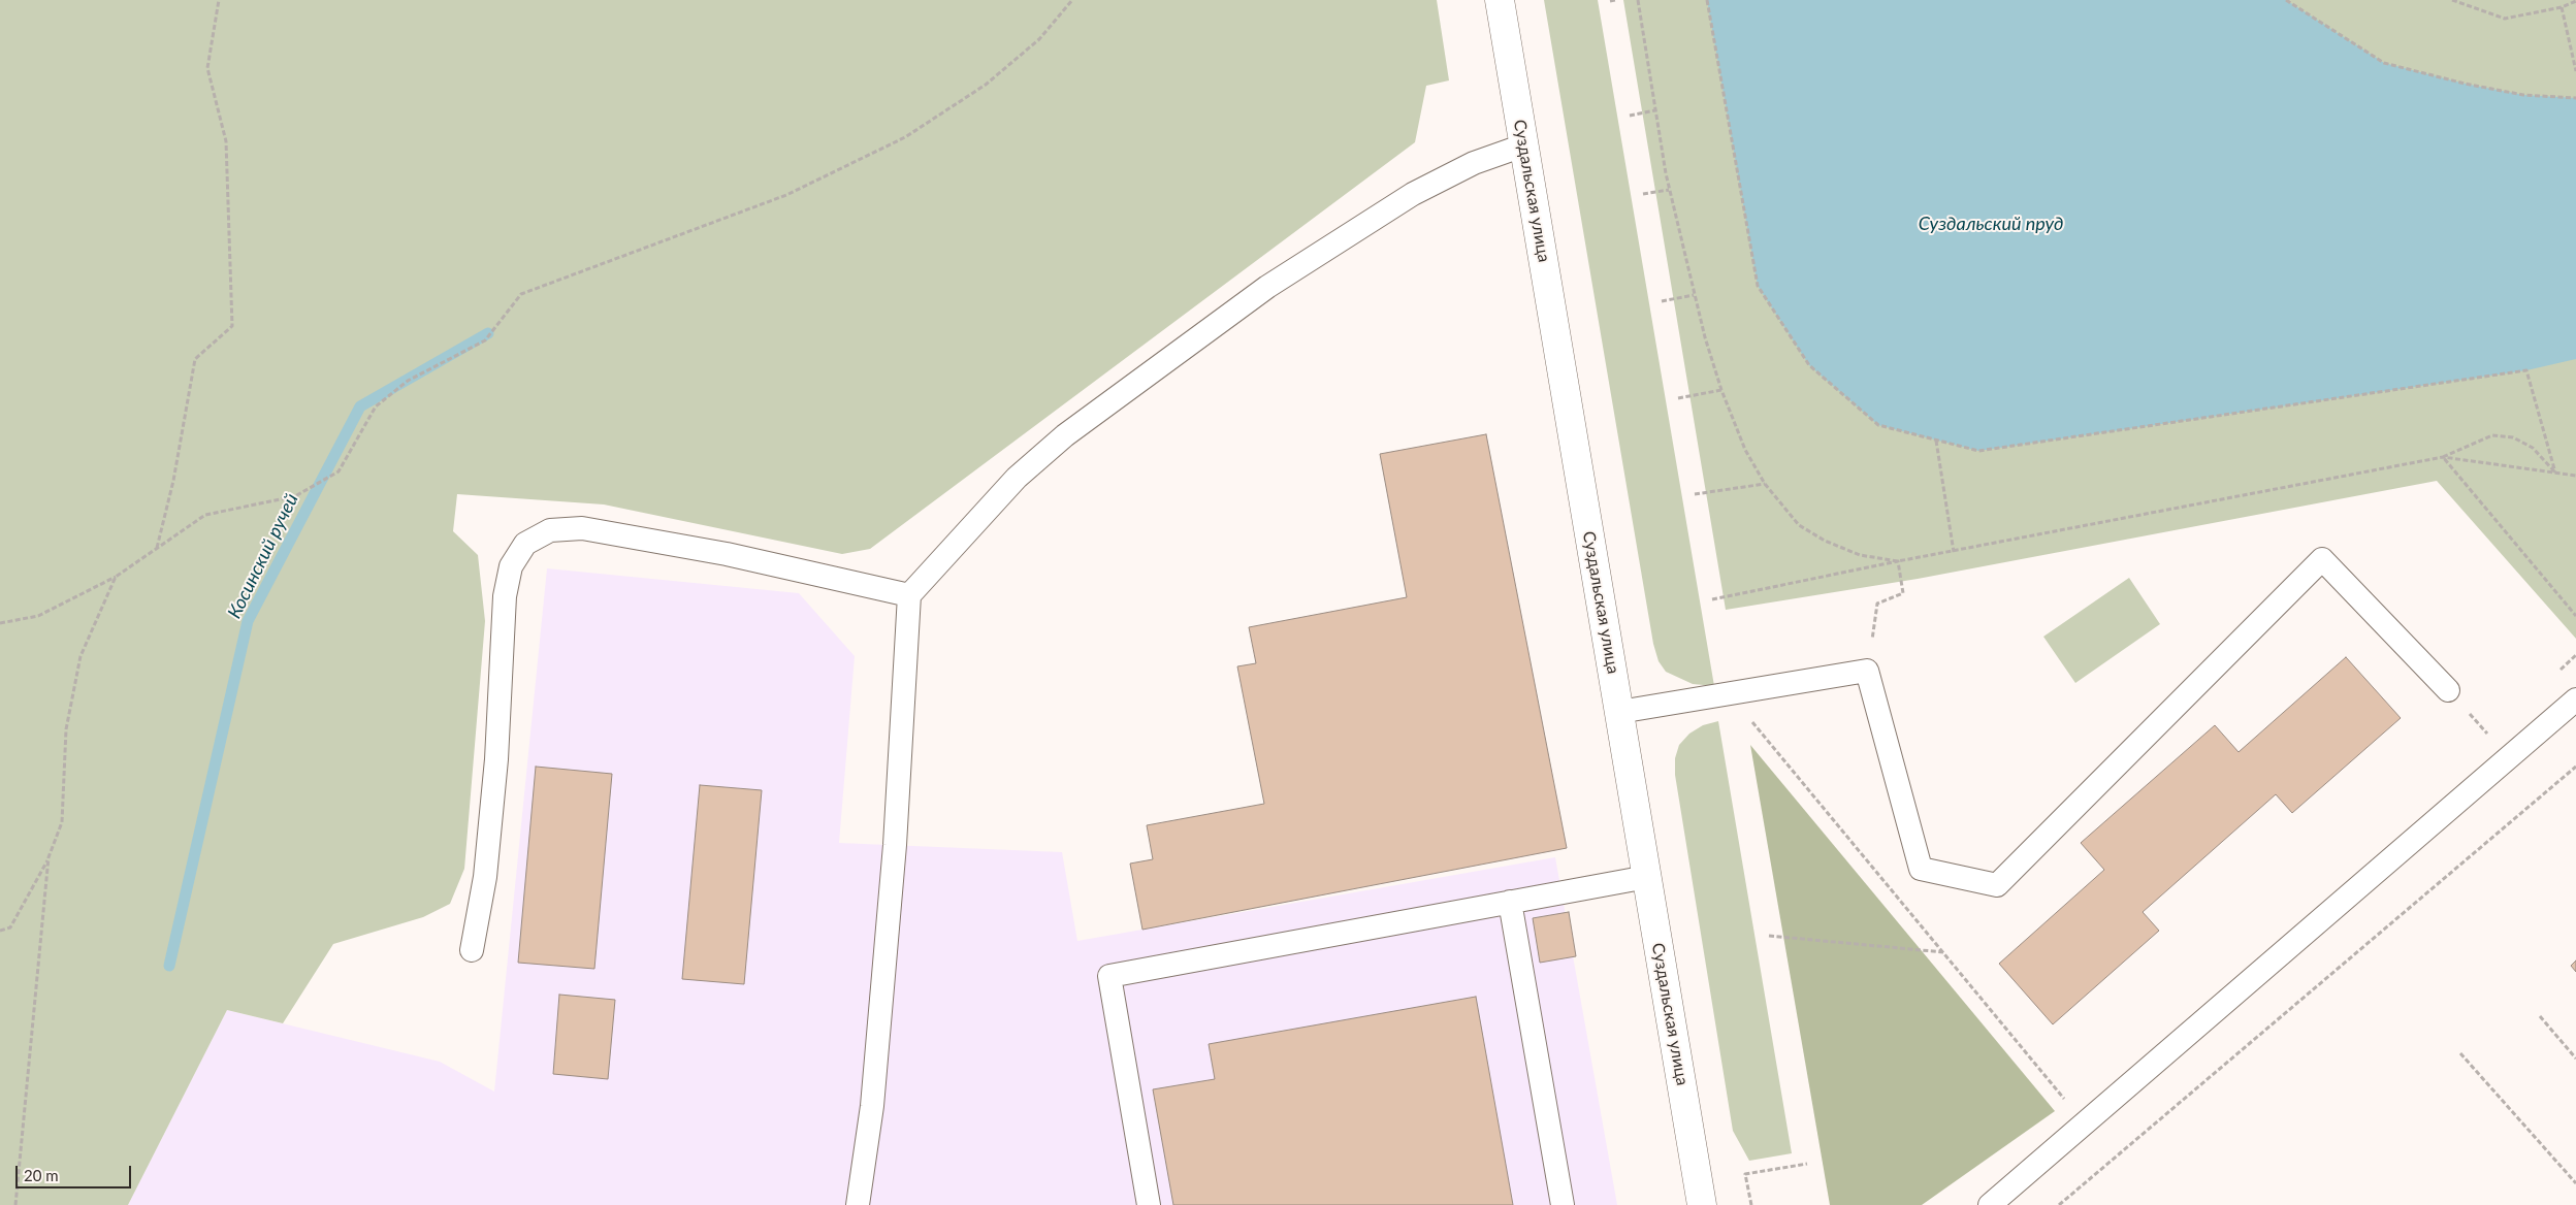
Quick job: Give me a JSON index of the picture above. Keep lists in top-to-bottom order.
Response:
{
  "streets": {
    "street": ["Суздальская улица"]
  },
  "water": ["Суздальский пруд", "Косинский ручей"],
  "scale_bar": "20 m"
}
